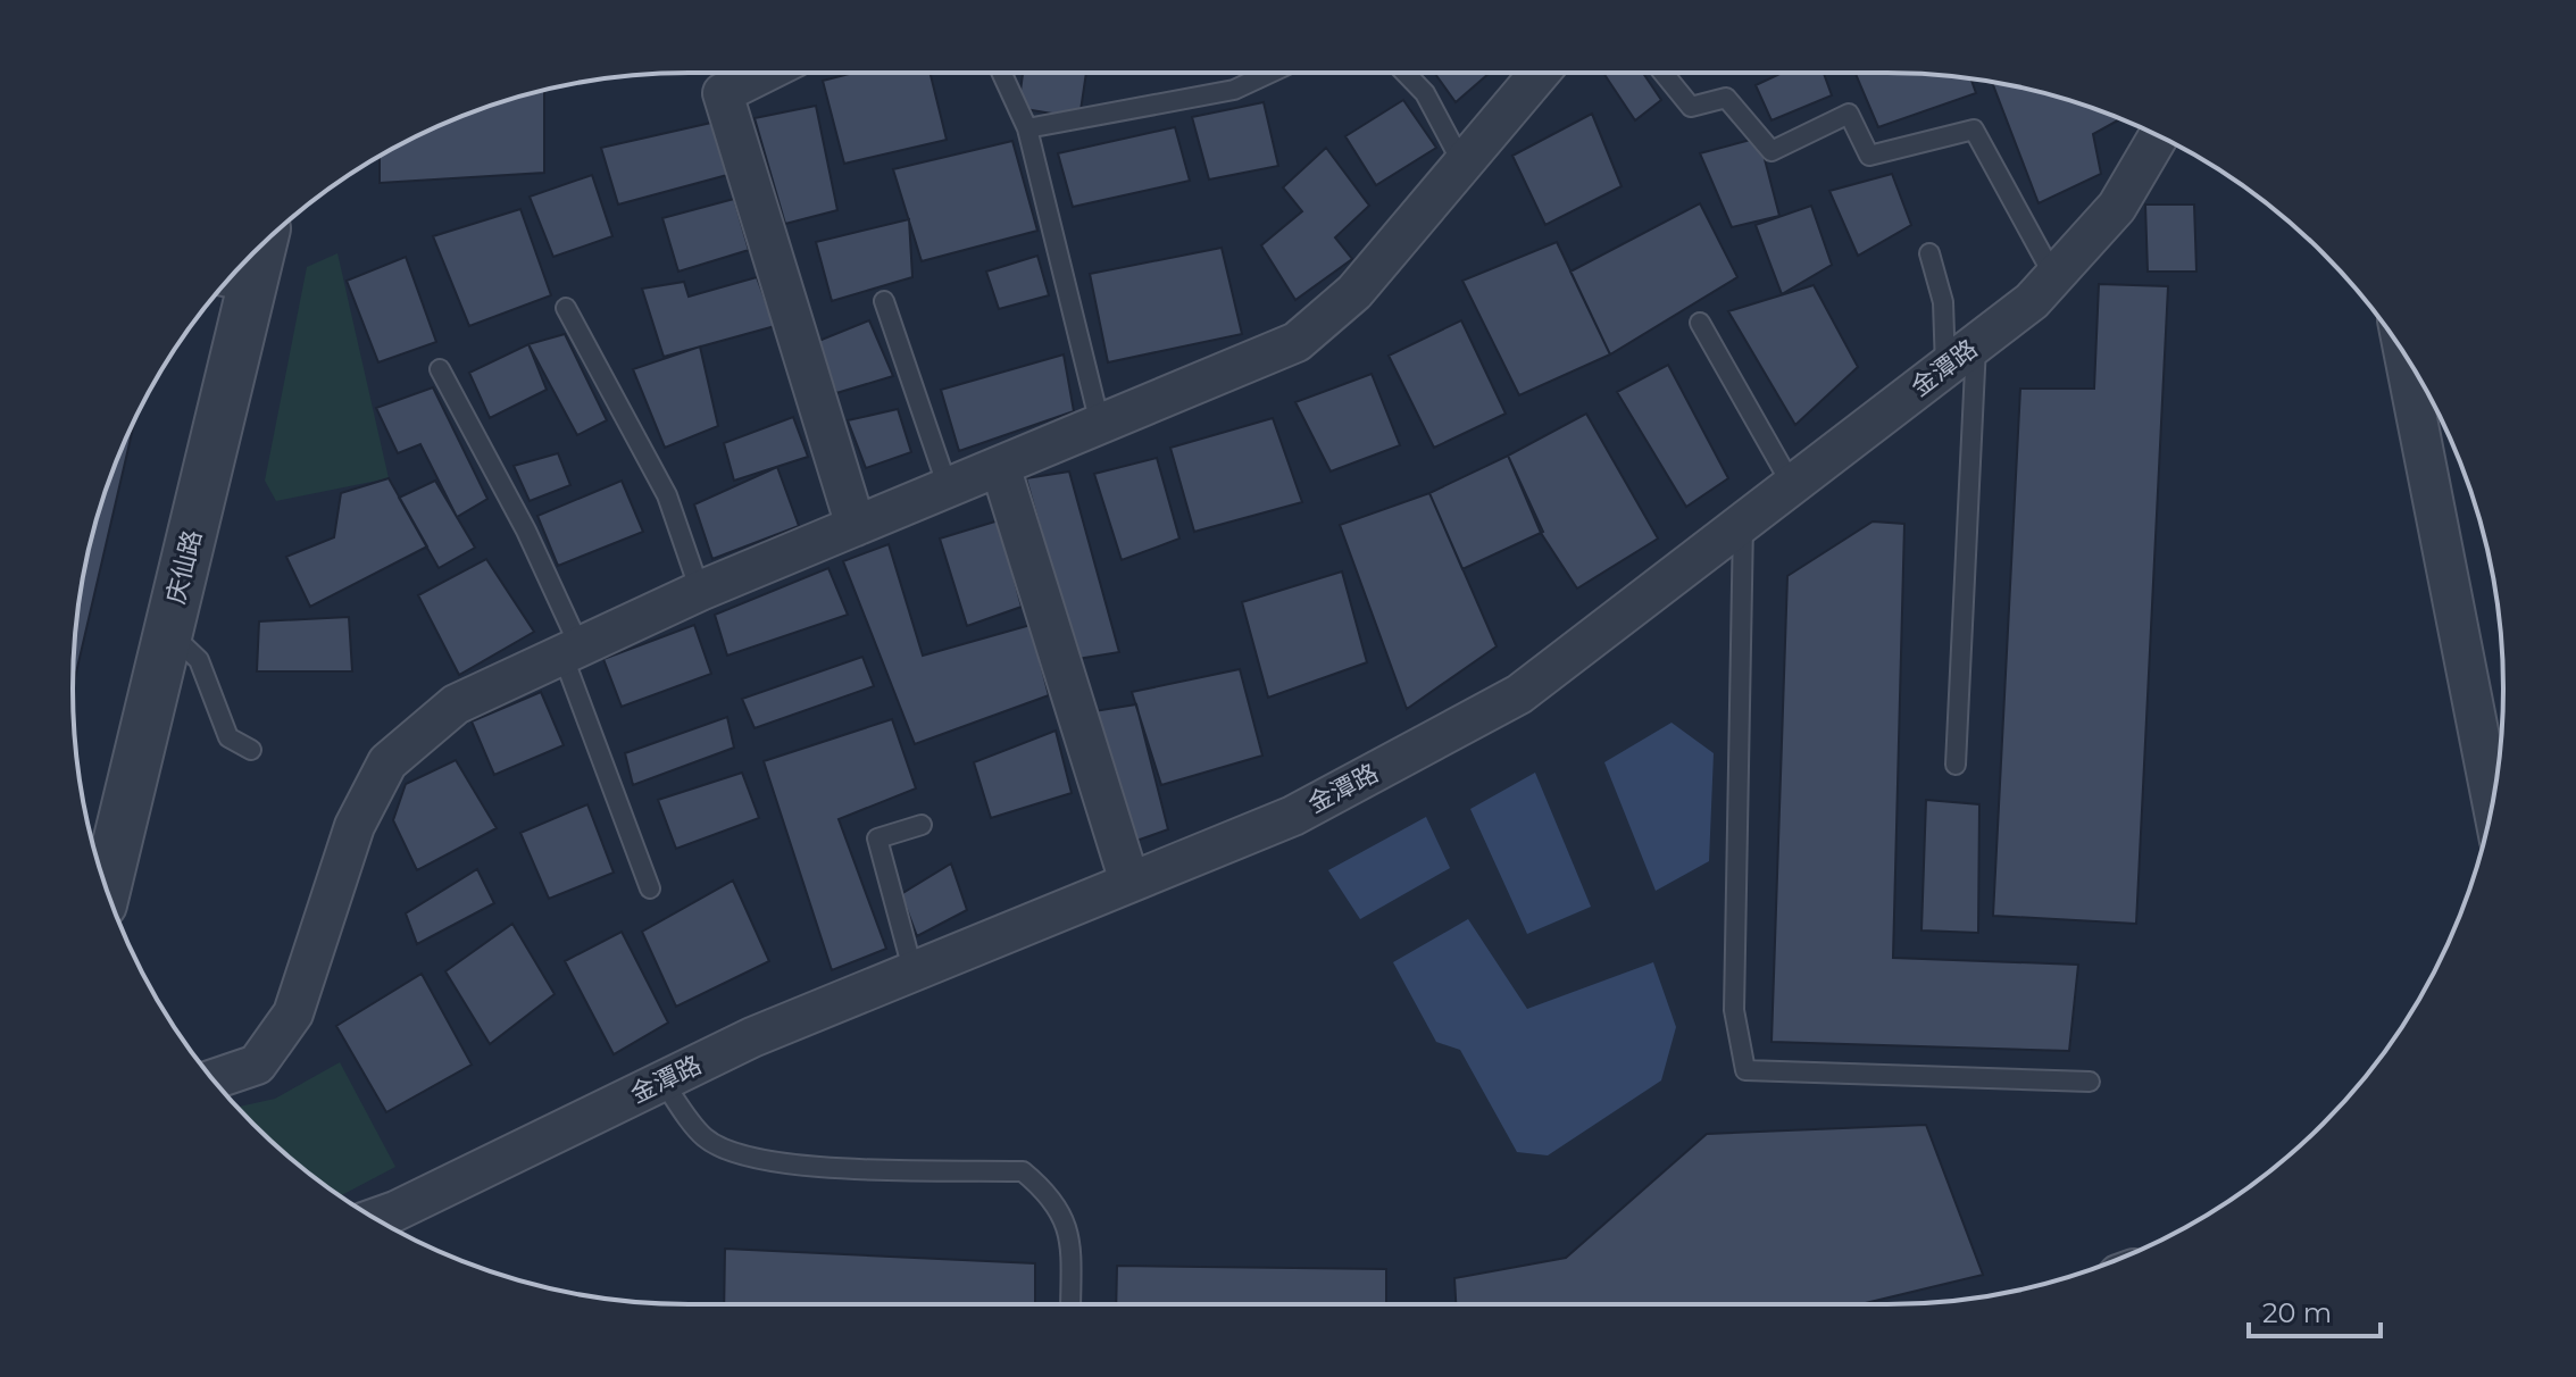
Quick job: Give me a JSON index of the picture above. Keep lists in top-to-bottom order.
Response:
{
  "streets": {
    "street": ["金潭路", "庆仙路"]
  },
  "scale_bar": "20 m"
}
